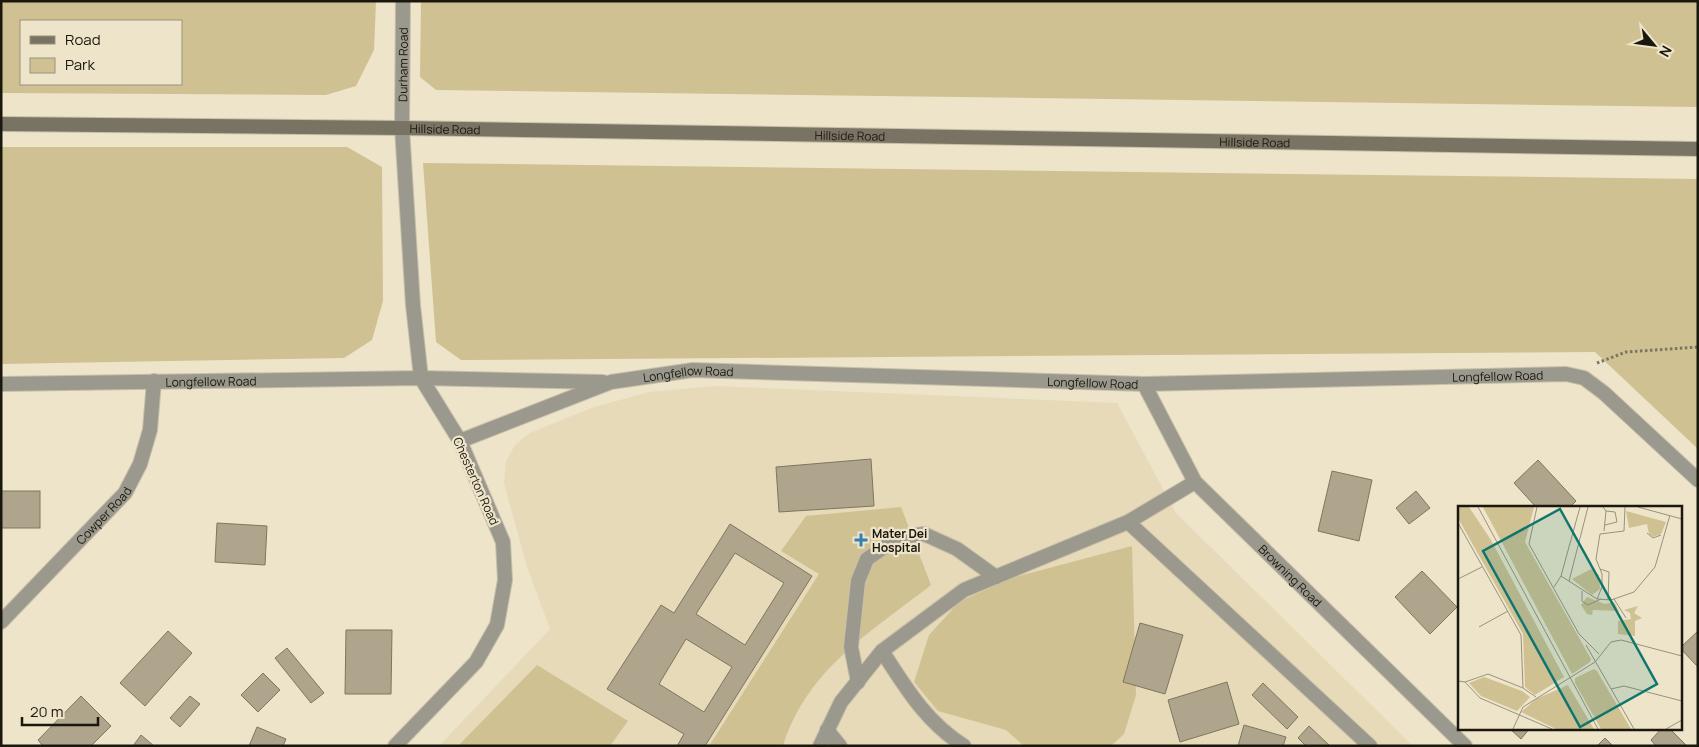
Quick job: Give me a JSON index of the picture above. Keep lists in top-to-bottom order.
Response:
{
  "streets": {
    "main road": ["Hillside Road"],
    "street": [
      "Durham Road",
      "Longfellow Road",
      "Chesterton Road",
      "Cowper Road",
      "Browning Road"
    ]
  },
  "crossings": [
    ["Durham Road", "Hillside Road"],
    ["Durham Road", "Chesterton Road"],
    ["Hillside Road", "Chesterton Road"],
    ["Longfellow Road", "Chesterton Road"],
    ["Longfellow Road", "Cowper Road"],
    ["Longfellow Road", "Browning Road"]
  ],
  "places": {
    "health": ["Mater Dei Hospital"]
  },
  "legend": ["Road", "Park"],
  "scale_bar": "20 m",
  "north": "bottom right"
}
